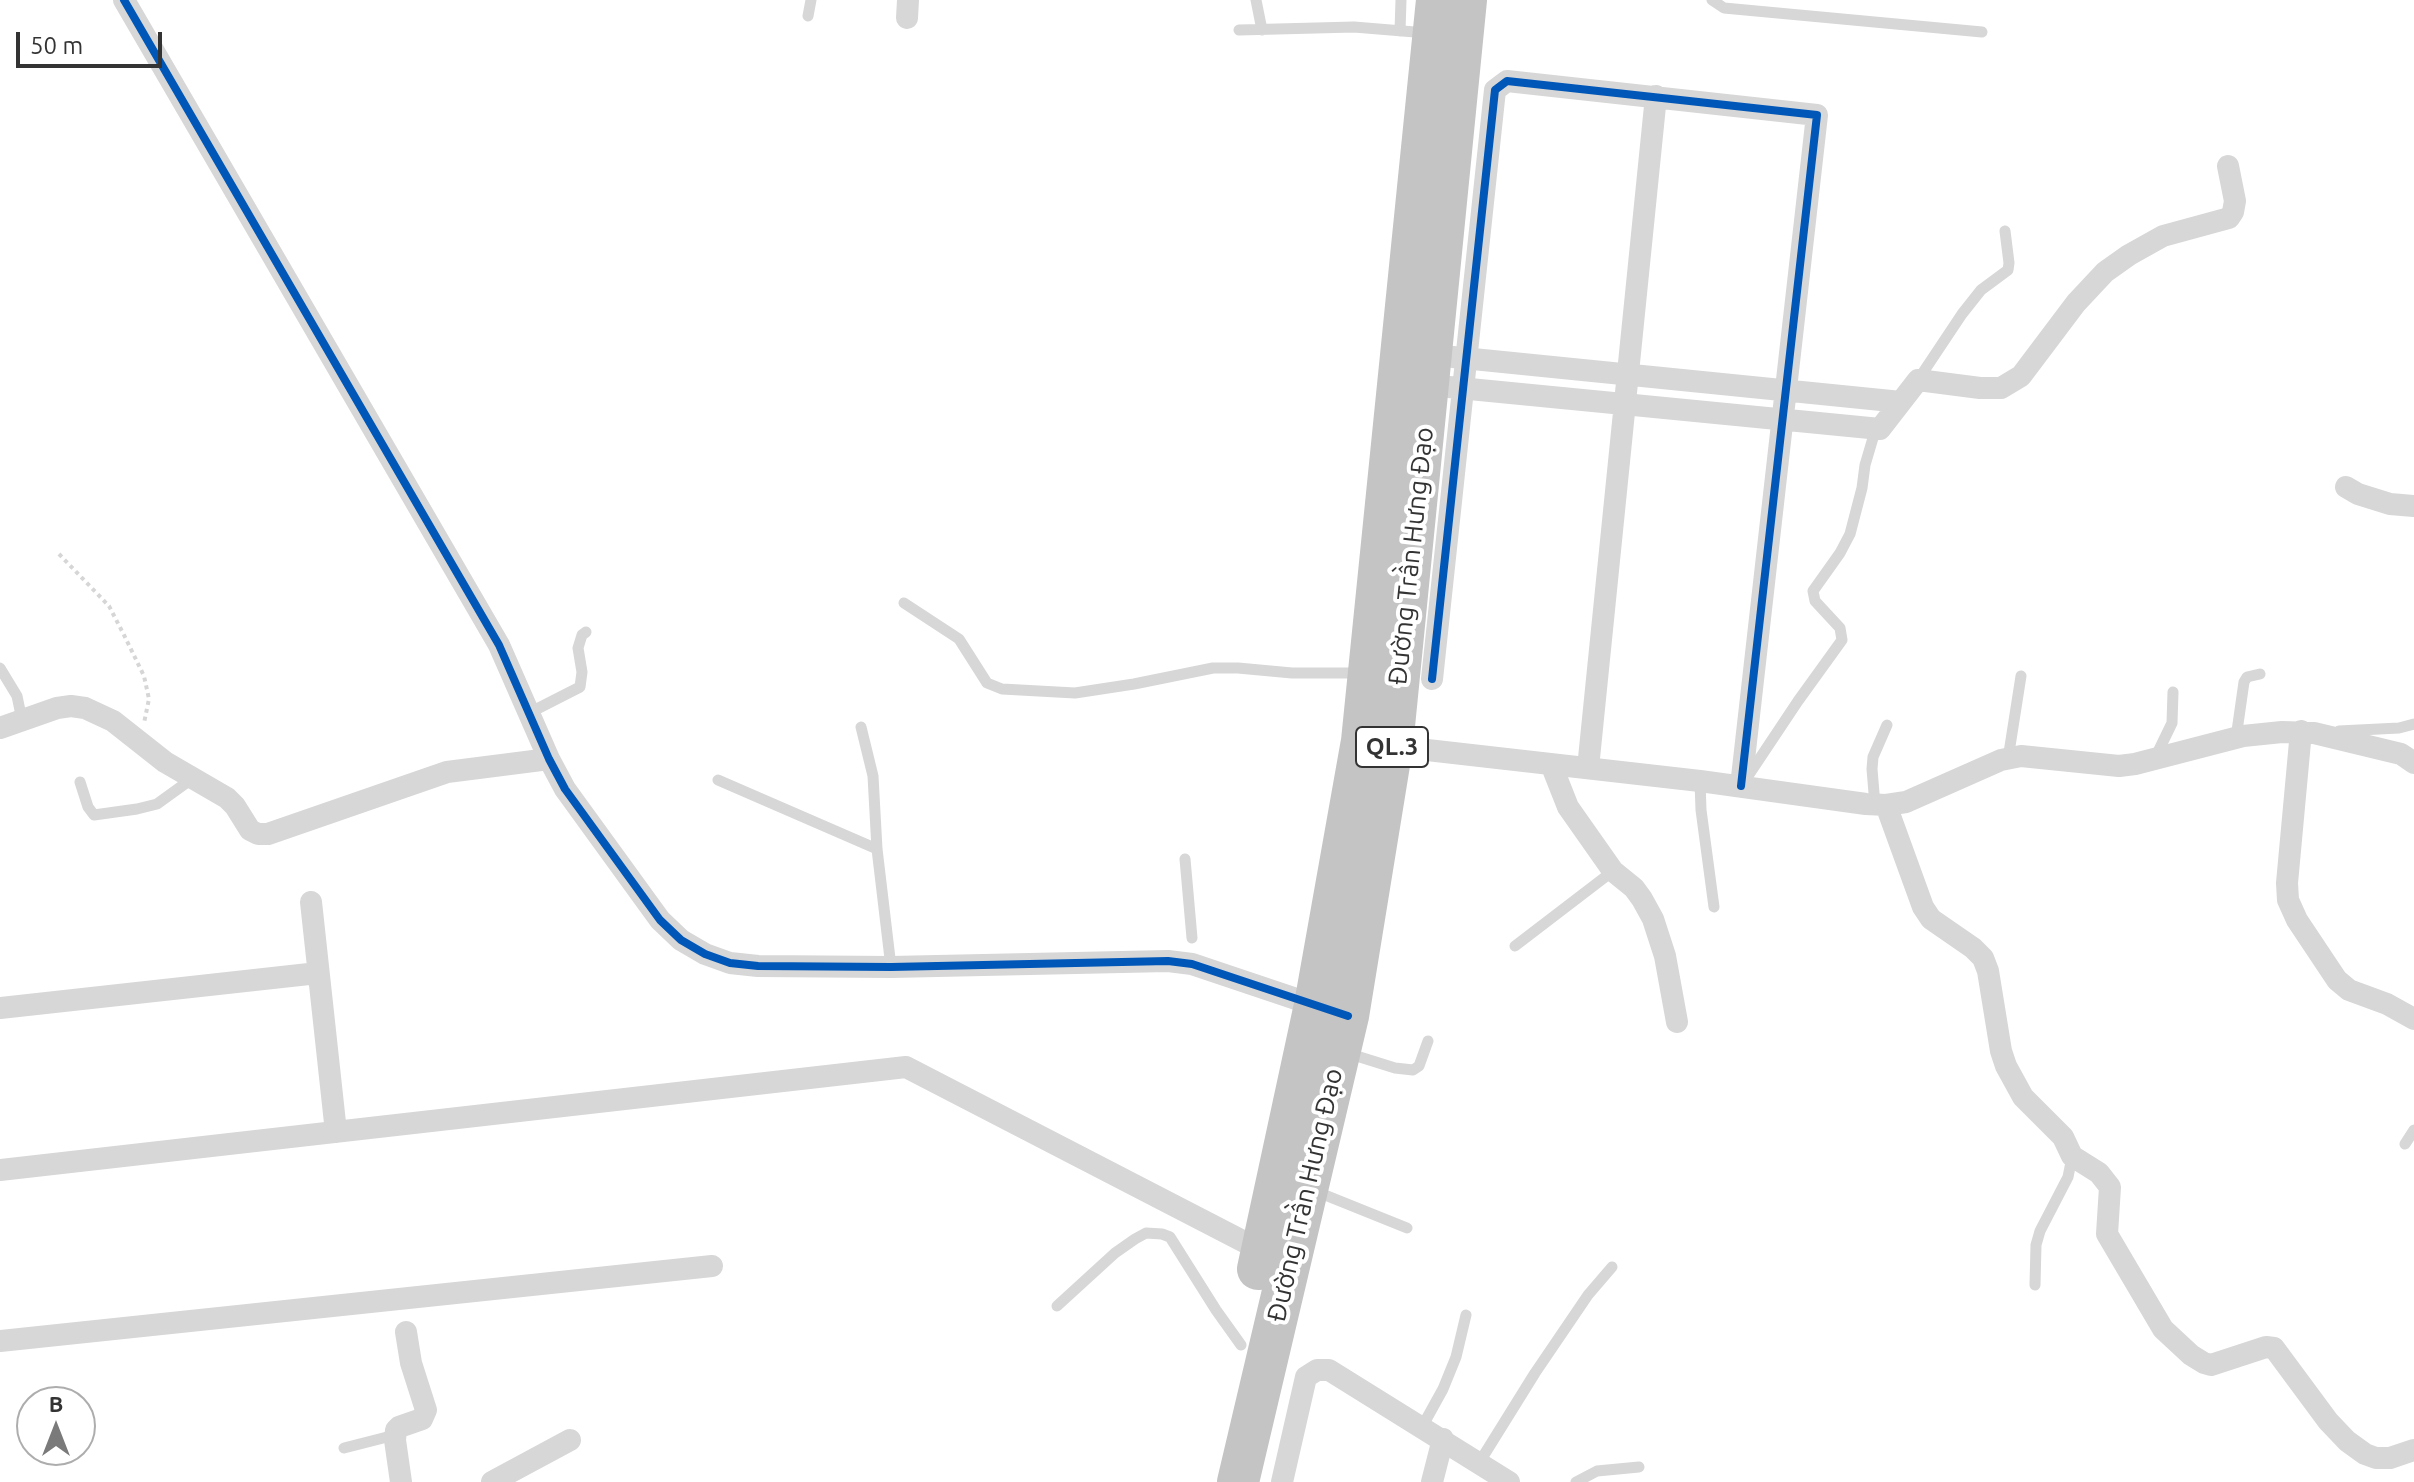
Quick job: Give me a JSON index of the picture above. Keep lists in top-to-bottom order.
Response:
{
  "streets": {
    "highway": ["Đường Trần Hưng Đạo", "QL.3"]
  },
  "scale_bar": "50 m",
  "north": "top"
}
